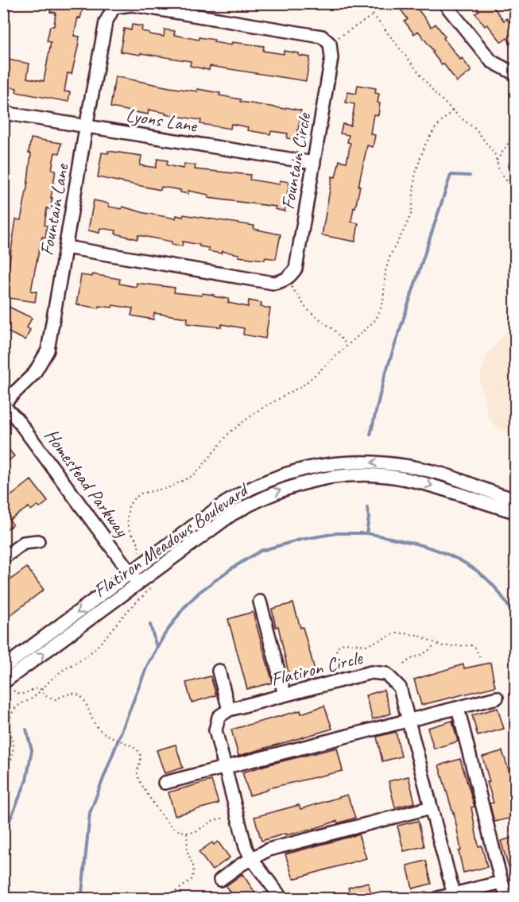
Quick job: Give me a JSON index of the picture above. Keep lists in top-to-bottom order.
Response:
{
  "streets": {
    "street": [
      "Lyons Lane",
      "Fountain Circle",
      "Fountain Lane",
      "Homestead Parkway",
      "Flatiron Meadows Boulevard",
      "Flatiron Circle"
    ]
  },
  "crossings": [
    ["Lyons Lane", "Fountain Circle"],
    ["Lyons Lane", "Fountain Lane"],
    ["Fountain Circle", "Fountain Lane"],
    ["Fountain Lane", "Homestead Parkway"],
    ["Homestead Parkway", "Flatiron Meadows Boulevard"]
  ]
}
